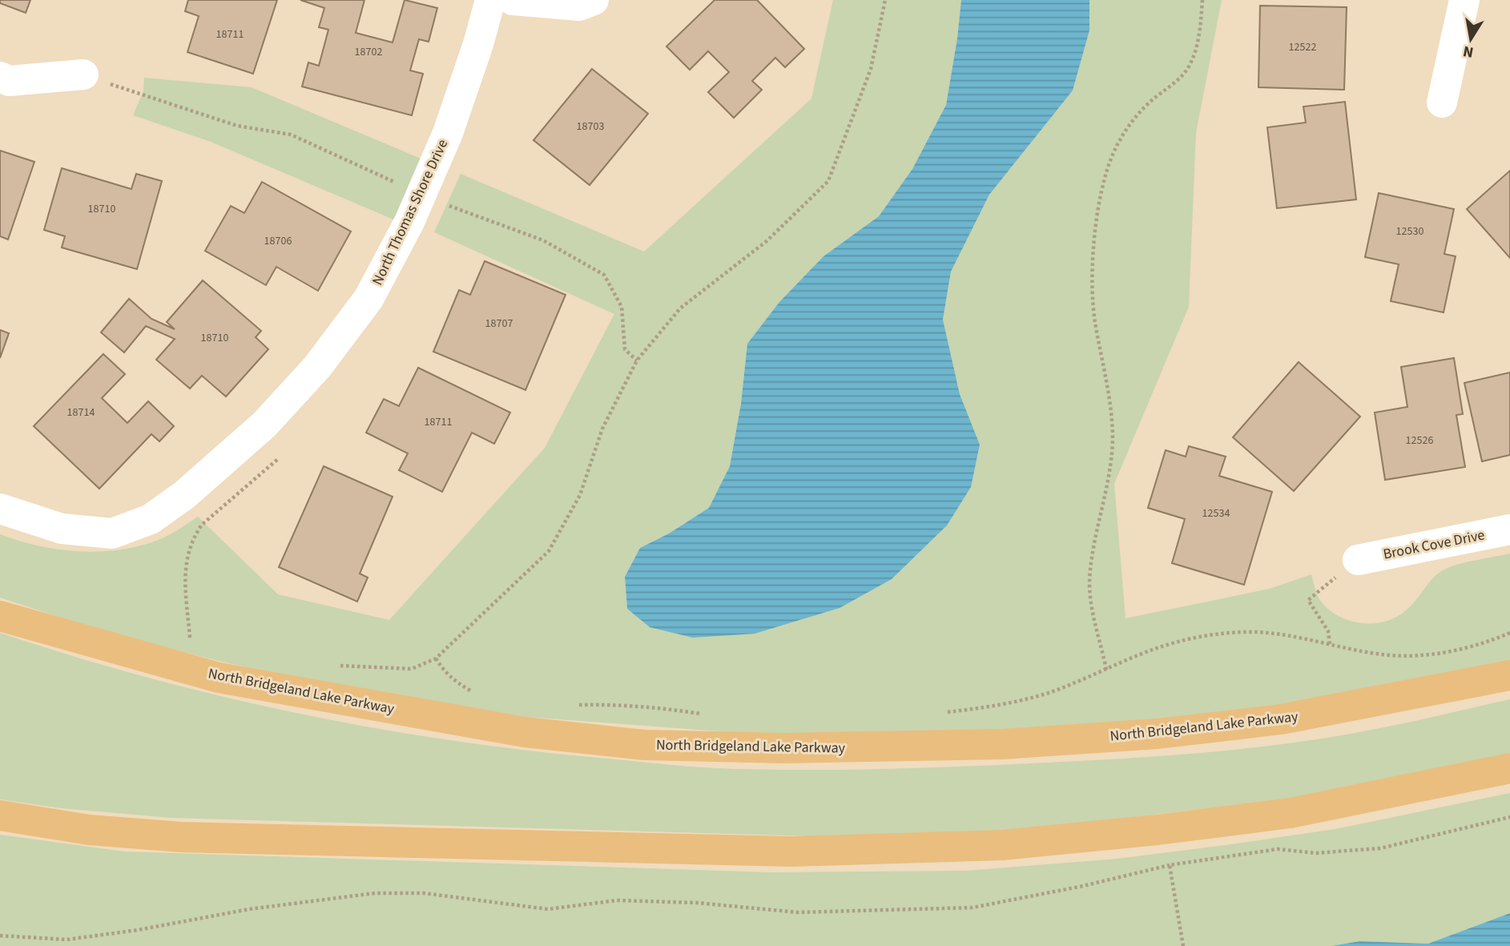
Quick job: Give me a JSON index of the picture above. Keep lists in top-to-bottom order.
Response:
{
  "streets": {
    "main road": ["North Bridgeland Lake Parkway"],
    "street": ["North Thomas Shore Drive", "Brook Cove Drive"]
  },
  "house_numbers": [
    "18711",
    "12522",
    "18702",
    "18703",
    "18710",
    "12530",
    "18706",
    "18707",
    "18710",
    "18714",
    "18711",
    "12526",
    "12534"
  ],
  "north": "bottom"
}
